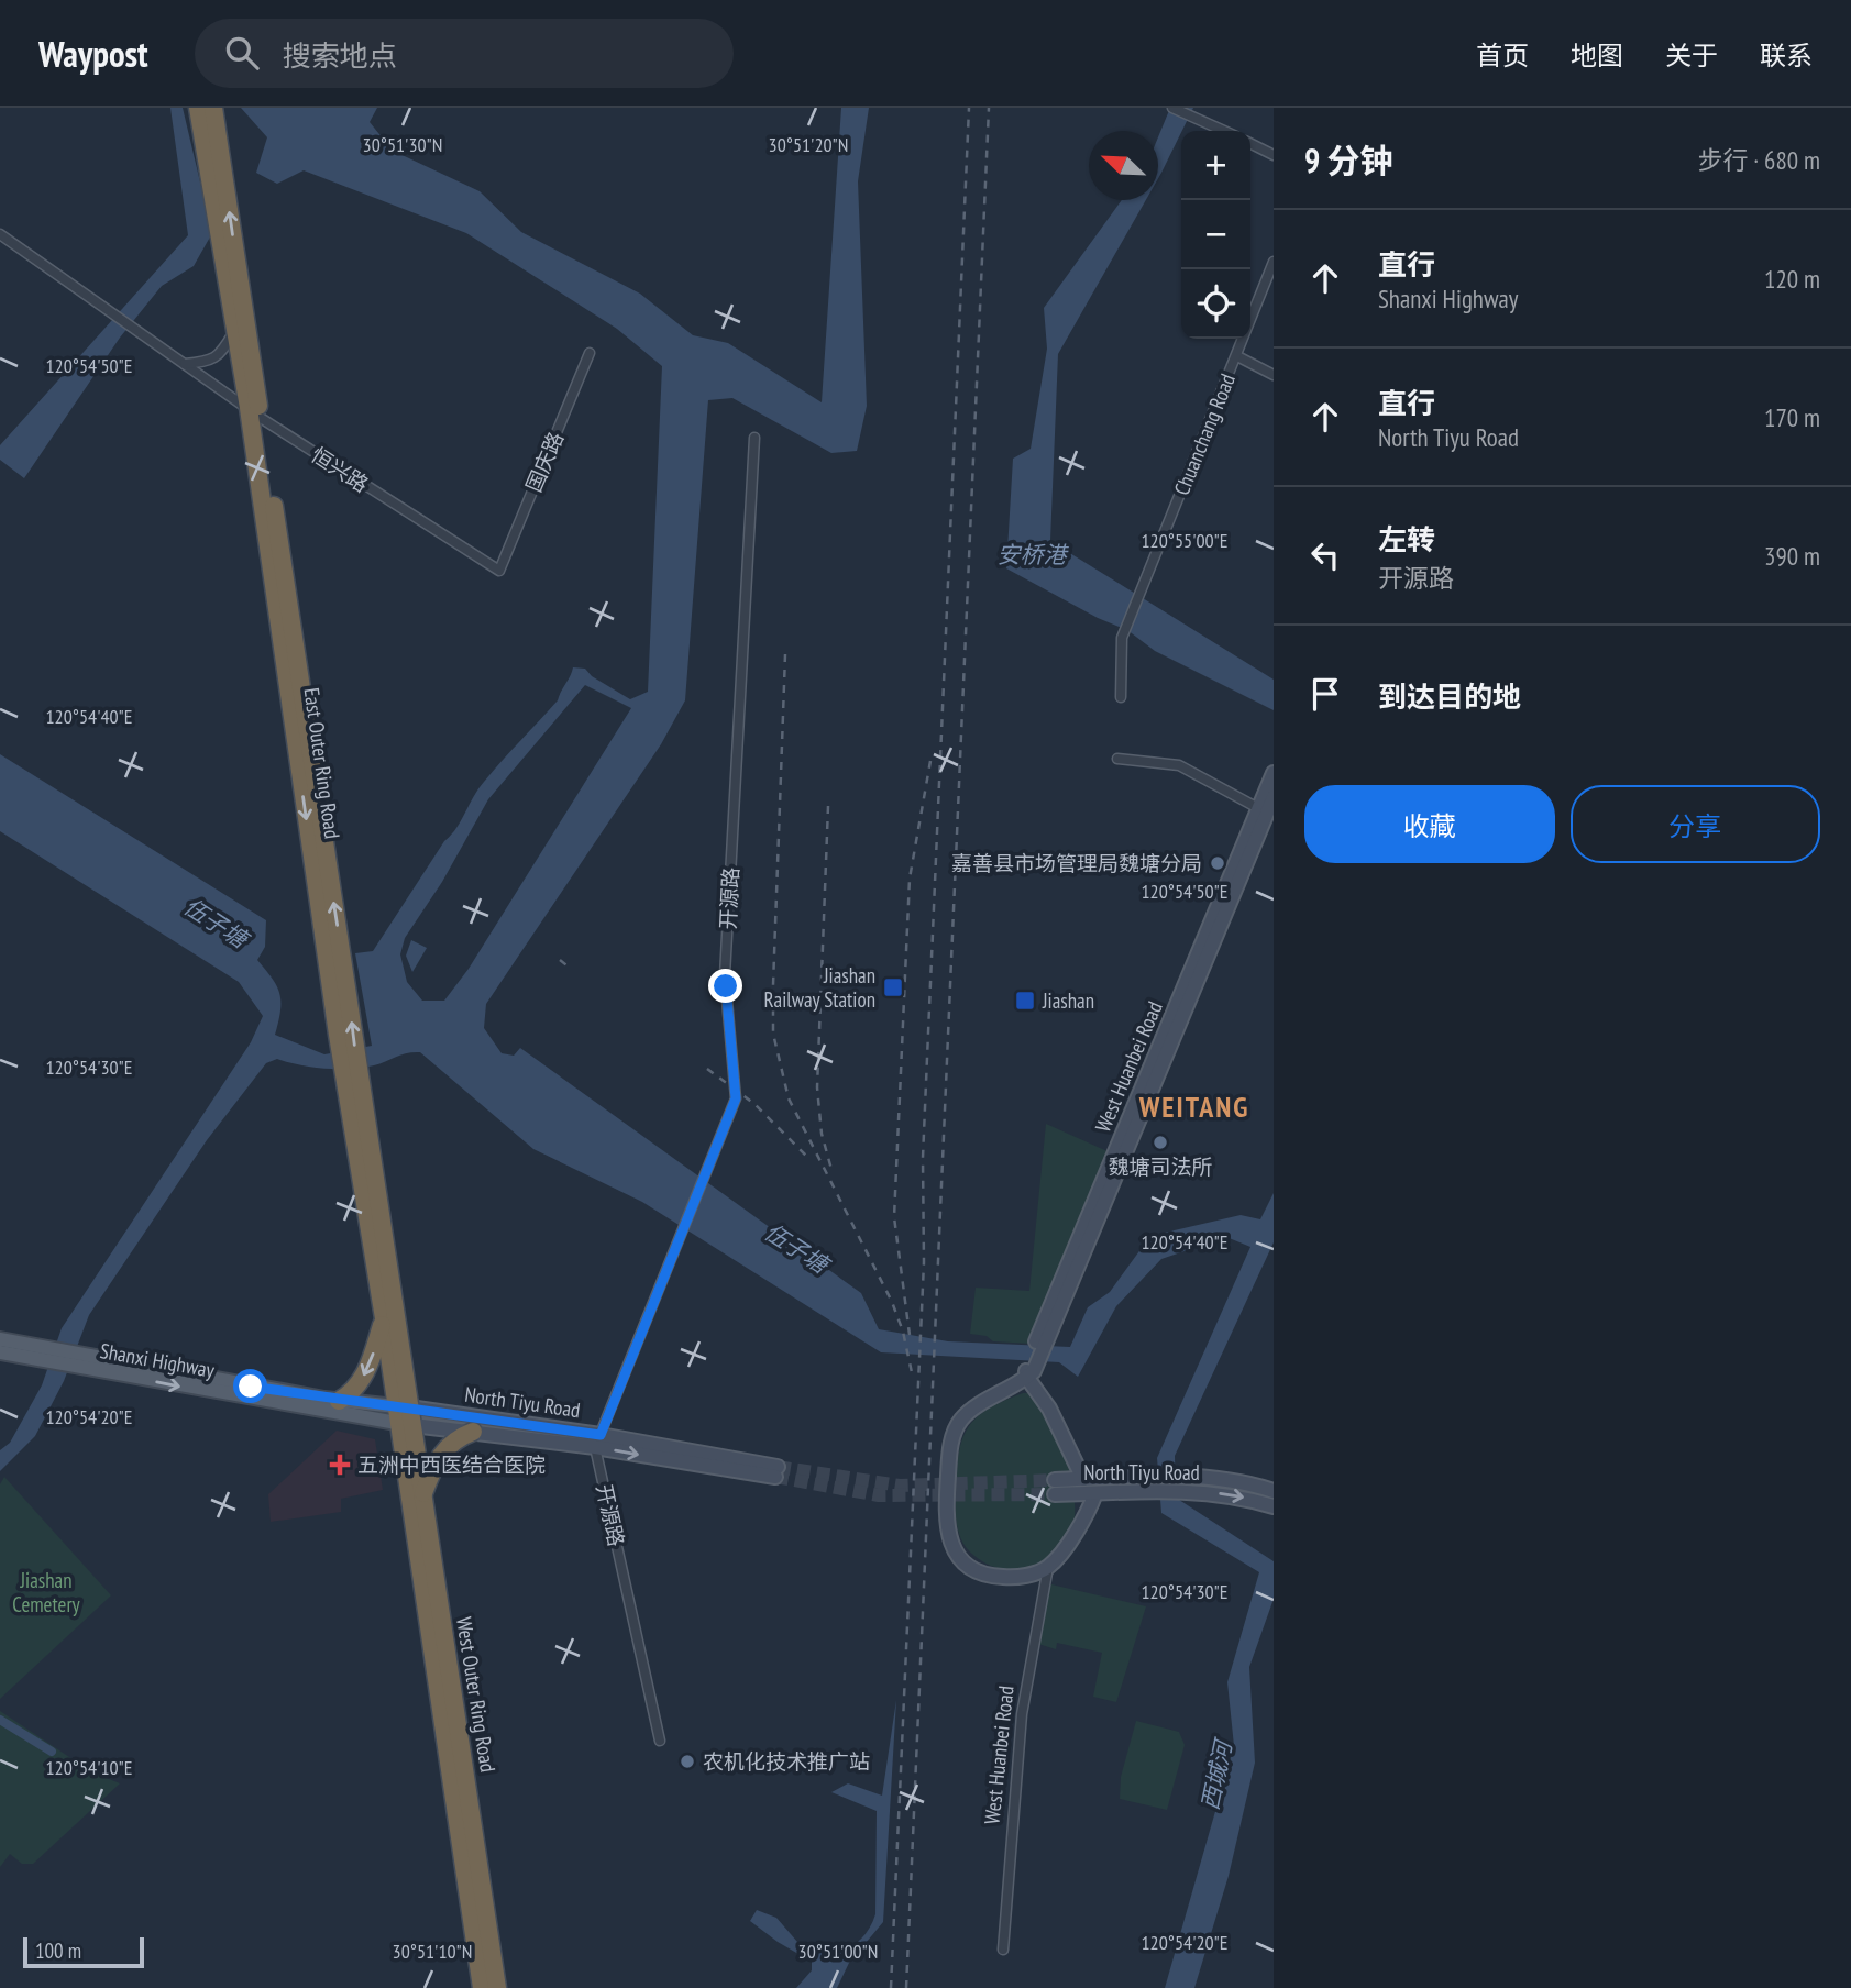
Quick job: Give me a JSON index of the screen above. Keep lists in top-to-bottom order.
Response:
{
  "streets": {
    "highway": ["East Outer Ring Road", "West Outer Ring Road"],
    "main road": ["Shanxi Highway"],
    "street": [
      "Chuanchang Road",
      "国庆路",
      "恒兴路",
      "开源路",
      "West Huanbei Road",
      "North Tiyu Road"
    ]
  },
  "crossings": [
    ["国庆路", "恒兴路"],
    ["恒兴路", "East Outer Ring Road"],
    ["East Outer Ring Road", "Shanxi Highway"],
    ["East Outer Ring Road", "North Tiyu Road"],
    ["East Outer Ring Road", "West Outer Ring Road"],
    ["开源路", "North Tiyu Road"],
    ["West Huanbei Road", "North Tiyu Road"],
    ["Shanxi Highway", "North Tiyu Road"],
    ["Shanxi Highway", "West Outer Ring Road"],
    ["North Tiyu Road", "West Outer Ring Road"]
  ],
  "districts": ["WEITANG"],
  "water": ["安桥港", "伍子塘", "西城河"],
  "parks": ["Jiashan Cemetery"],
  "places": {
    "other": ["嘉善县市场管理局魏塘分局", "魏塘司法所", "农机化技术推广站"],
    "transit": ["Jiashan Railway Station", "Jiashan"],
    "health": ["五洲中西医结合医院"]
  },
  "scale_bar": "100 m",
  "north": "top left",
  "page": {
    "header": "Waypost",
    "search": "搜索地点",
    "nav": [
      "首页",
      "地图",
      "关于",
      "联系"
    ],
    "heading": ["9 分钟", "步行 · 680 m"],
    "map_buttons": ["+", "−"],
    "list": [
      ["直行", "Shanxi Highway", "120 m"],
      ["直行", "North Tiyu Road", "170 m"],
      ["左转", "开源路", "390 m"],
      "到达目的地"
    ],
    "buttons": ["收藏", "分享"],
    "scale": "100 m"
  },
  "coordinates": [
    "30°51'30\"N",
    "30°51'20\"N",
    "120°54'50\"E",
    "120°55'00\"E",
    "120°54'40\"E",
    "120°54'30\"E",
    "120°54'20\"E",
    "120°54'10\"E",
    "30°51'10\"N",
    "30°51'00\"N"
  ]
}
